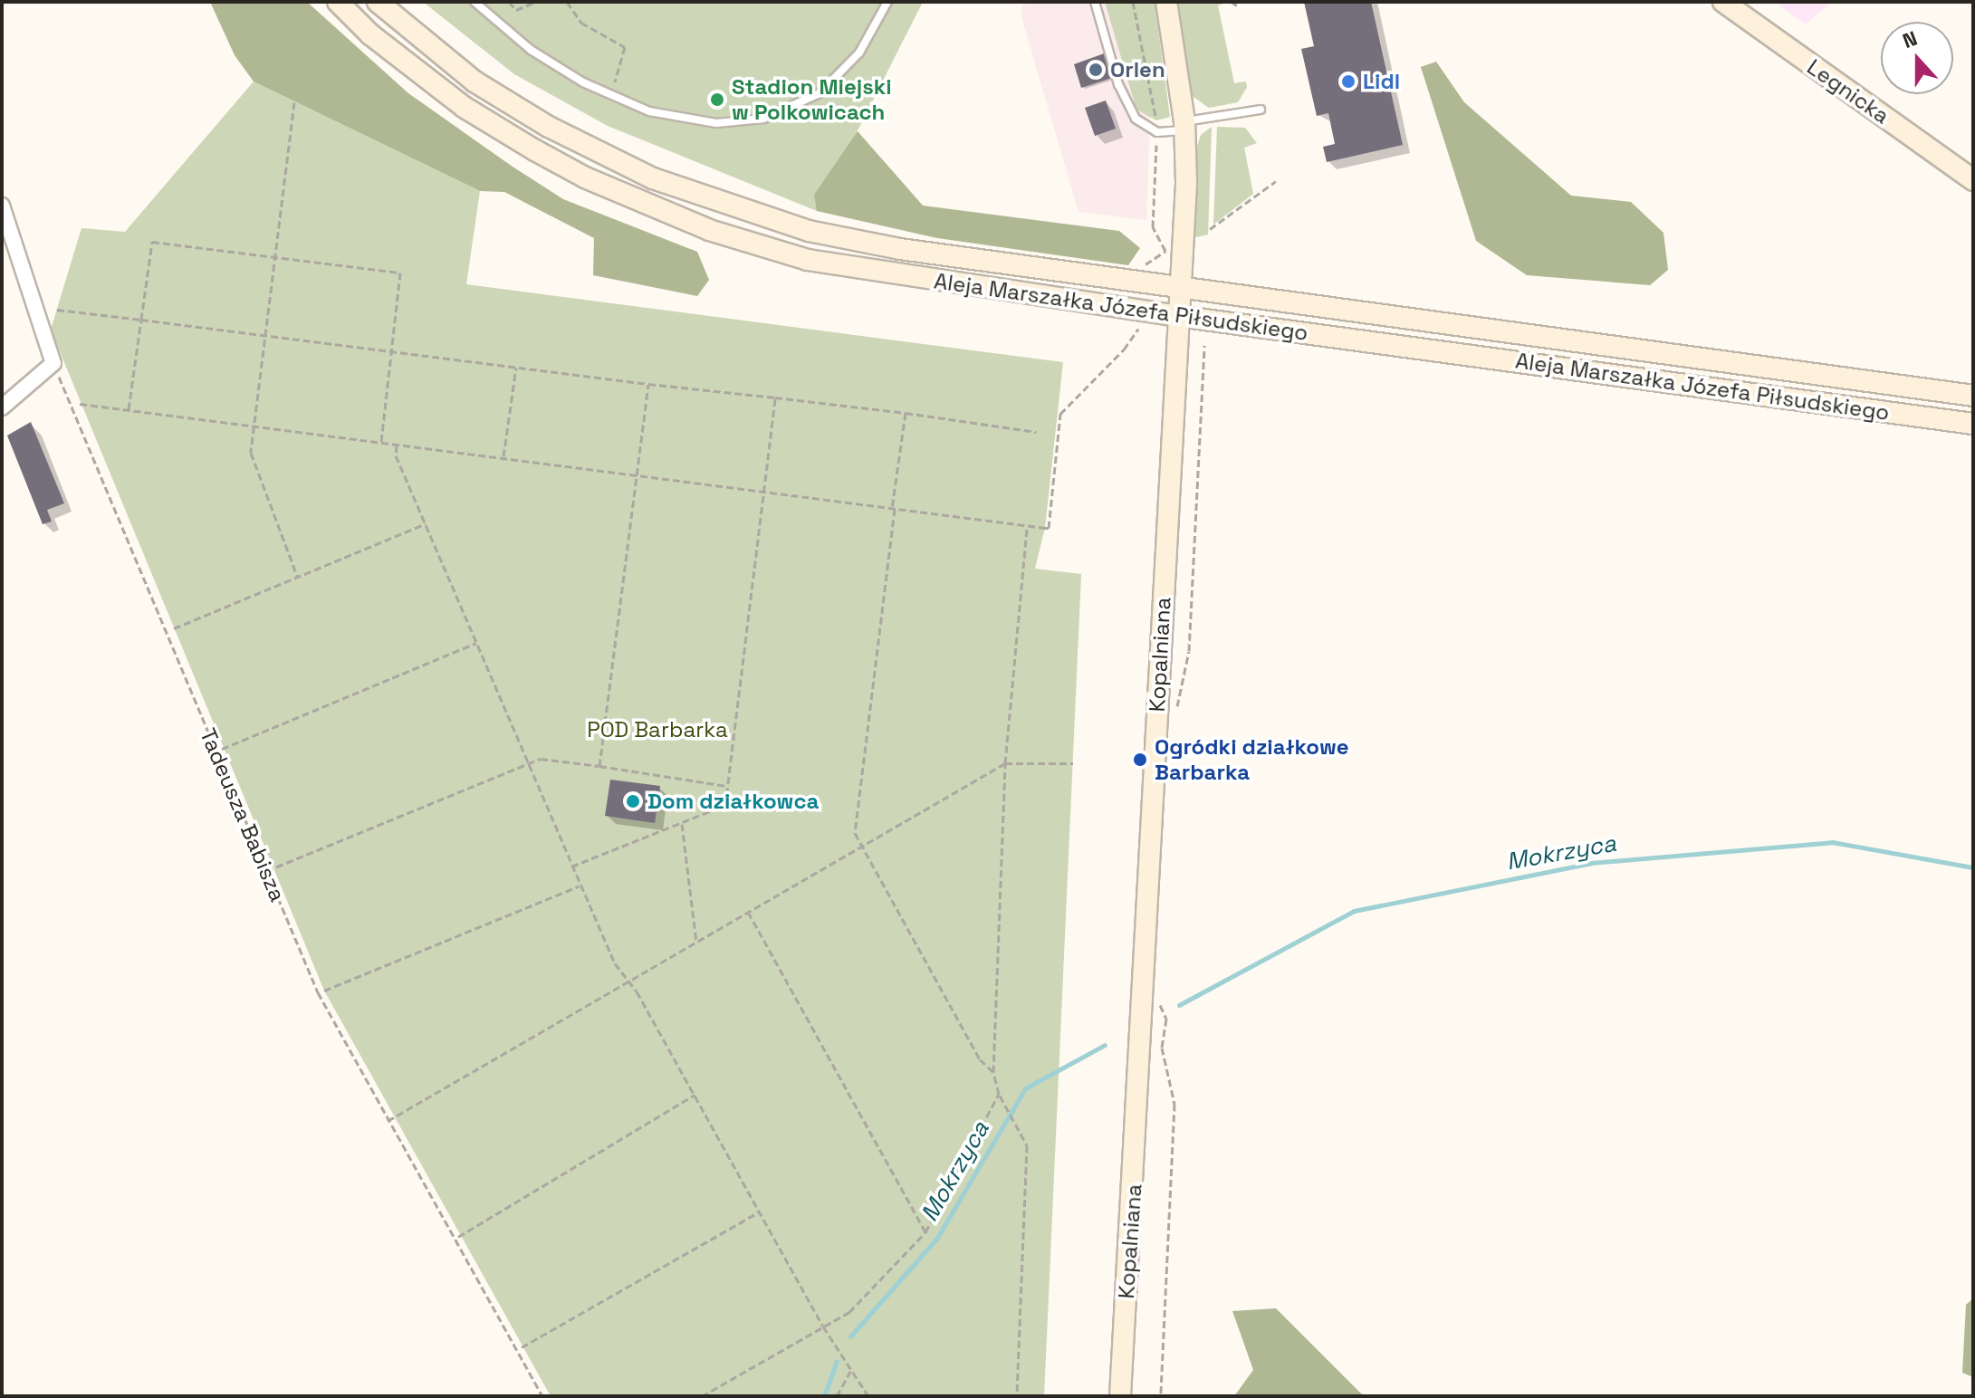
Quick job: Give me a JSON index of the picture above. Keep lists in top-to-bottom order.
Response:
{
  "streets": {
    "main road": ["Legnicka", "Aleja Marszałka Józefa Piłsudskiego", "Kopalniana"],
    "path": ["Tadeusza Babisza"]
  },
  "crossings": [
    ["Aleja Marszałka Józefa Piłsudskiego", "Kopalniana"]
  ],
  "water": ["Mokrzyca"],
  "parks": ["POD Barbarka"],
  "places": [
    "Orlen",
    "Lidl",
    "Stadion Miejski w Polkowicach",
    "Ogródki działkowe Barbarka",
    "Dom działkowca"
  ],
  "north": "top"
}
